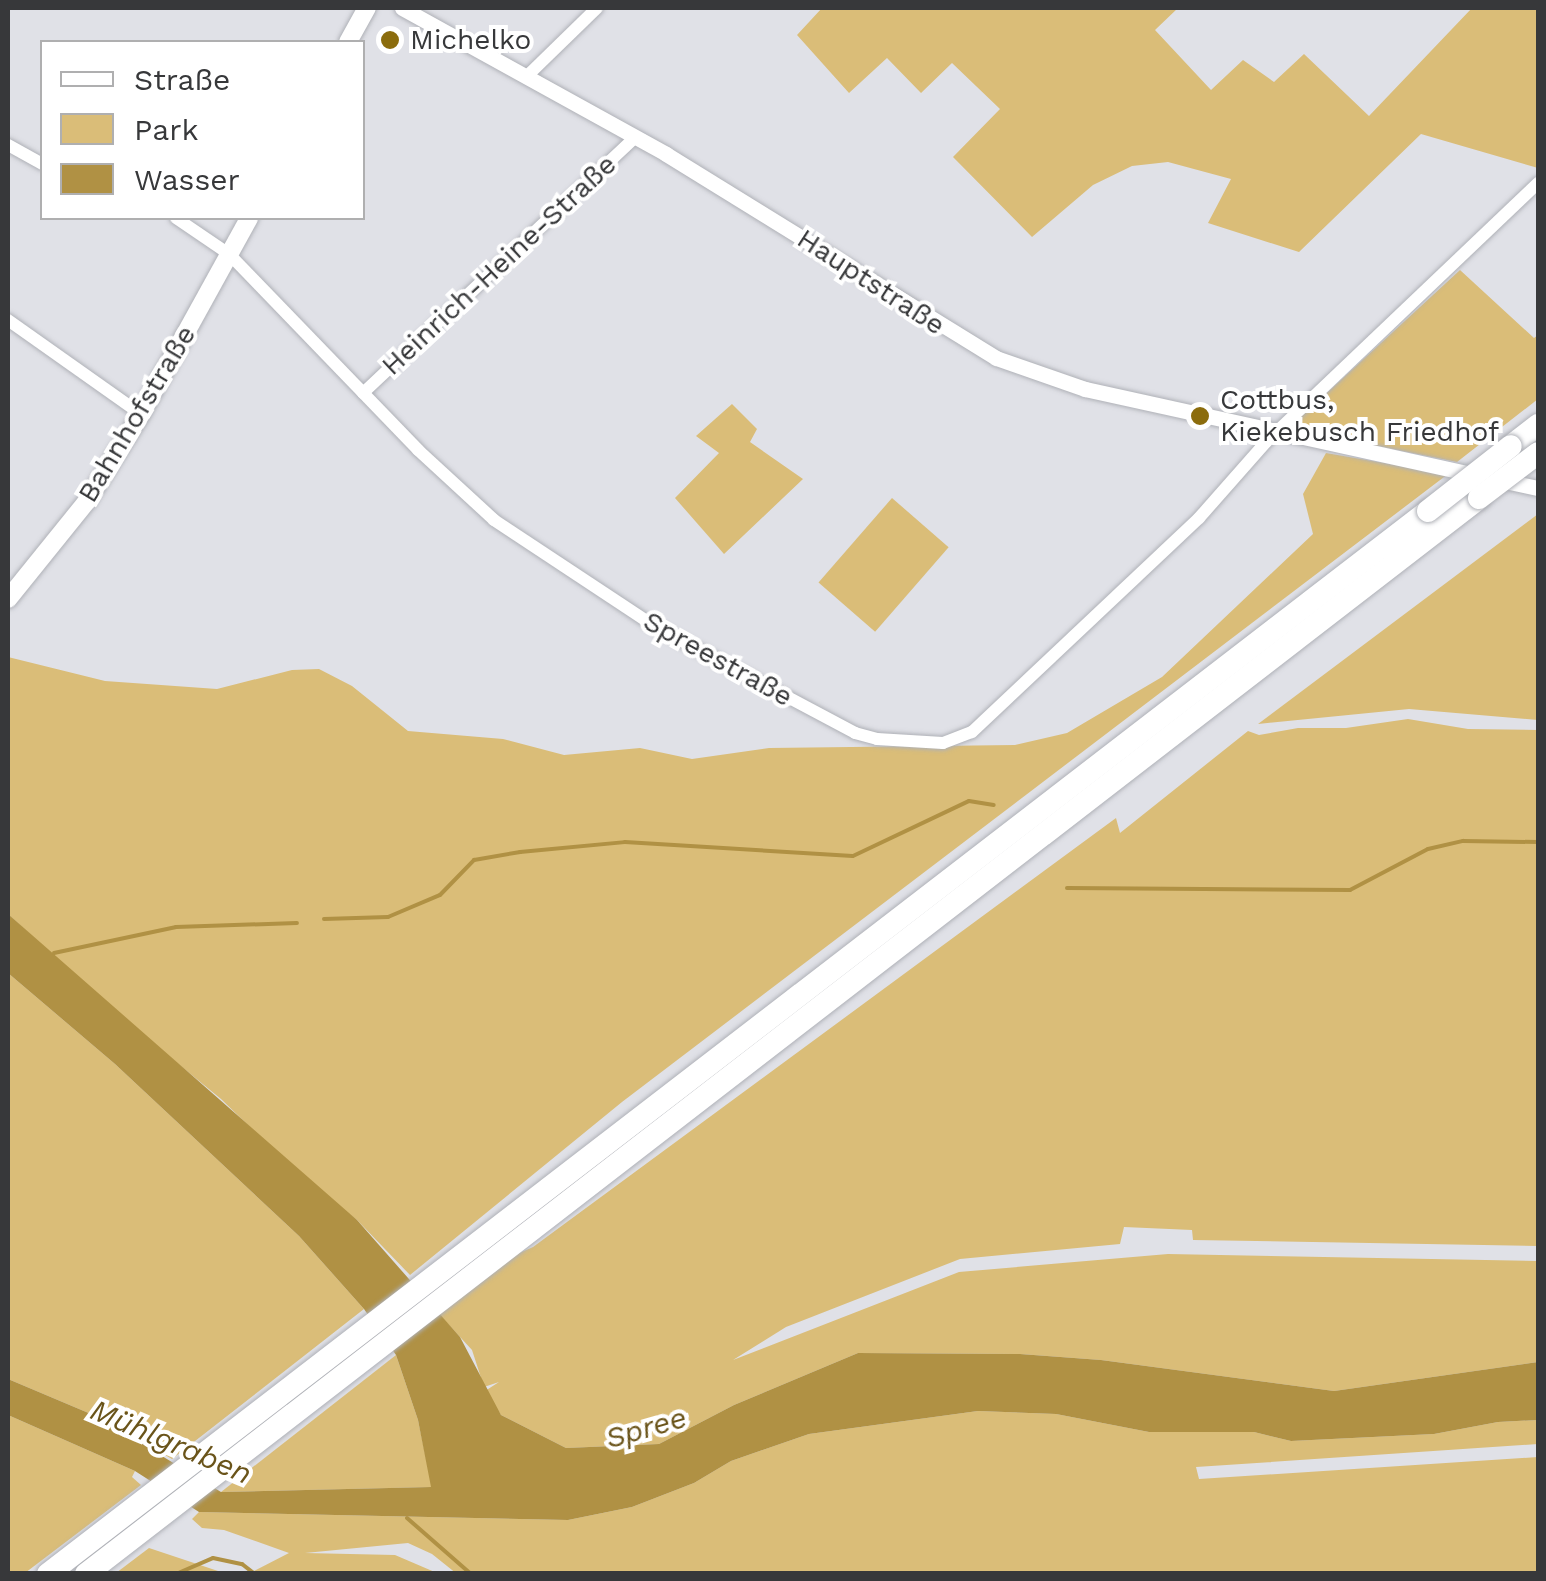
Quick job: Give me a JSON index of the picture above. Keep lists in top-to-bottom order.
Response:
{
  "streets": {
    "main road": ["Bahnhofstraße"],
    "street": ["Heinrich-Heine-Straße", "Hauptstraße", "Spreestraße"]
  },
  "crossings": [
    ["Heinrich-Heine-Straße", "Hauptstraße"],
    ["Heinrich-Heine-Straße", "Spreestraße"],
    ["Hauptstraße", "Spreestraße"],
    ["Bahnhofstraße", "Spreestraße"]
  ],
  "water": ["Spree", "Mühlgraben"],
  "places": ["Michelko", "Cottbus, Kiekebusch Friedhof"],
  "legend": ["Straße", "Park", "Wasser"]
}
